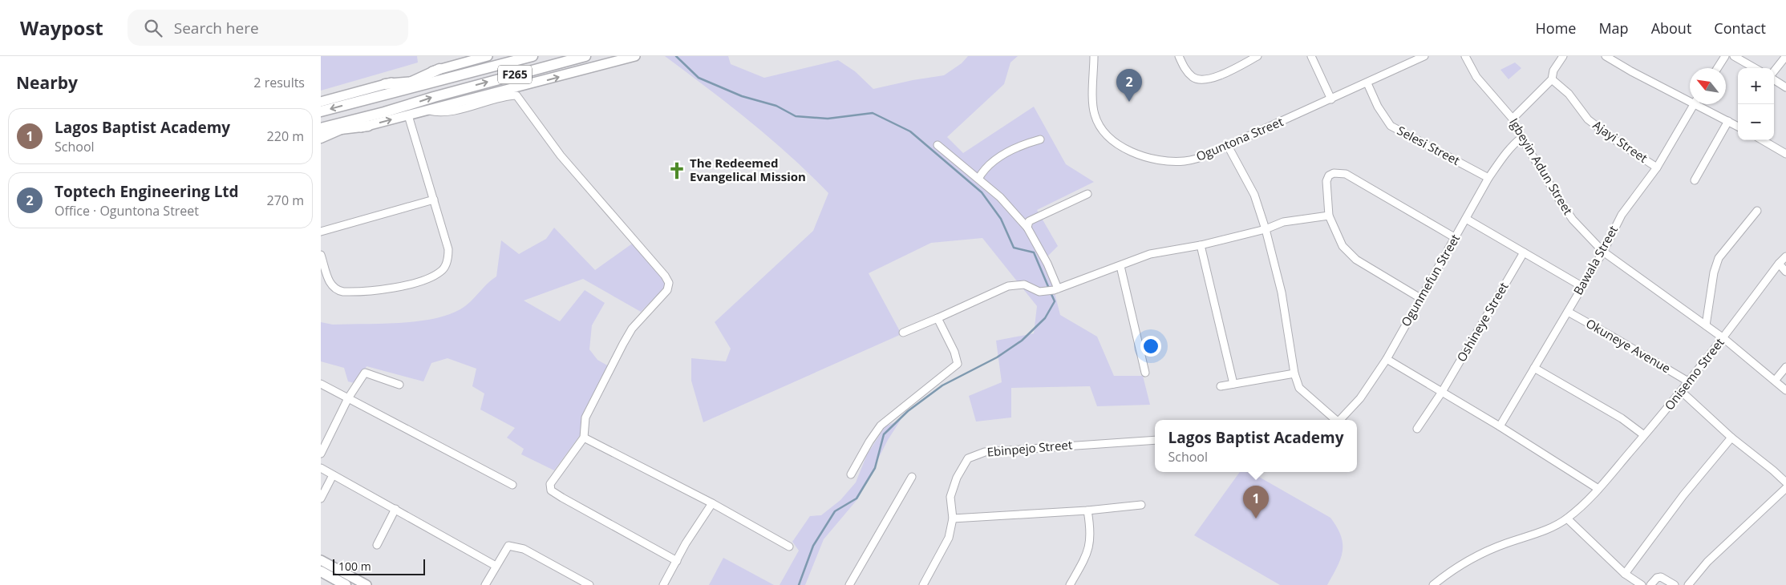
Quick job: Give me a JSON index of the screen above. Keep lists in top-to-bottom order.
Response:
{
  "streets": {
    "highway": ["F265"],
    "street": [
      "Oguntona Street",
      "Ajayi Street",
      "Selesi Street",
      "Igbeyin Adun Street",
      "Bawala Street",
      "Ogunmefun Street",
      "Oshineye Street",
      "Okuneye Avenue",
      "Onisemo Street",
      "Ebinpejo Street"
    ]
  },
  "crossings": [
    ["Oguntona Street", "Selesi Street"],
    ["Ajayi Street", "Bawala Street"],
    ["Selesi Street", "Ogunmefun Street"],
    ["Igbeyin Adun Street", "Bawala Street"],
    ["Igbeyin Adun Street", "Ogunmefun Street"],
    ["Igbeyin Adun Street", "Onisemo Street"],
    ["Bawala Street", "Okuneye Avenue"],
    ["Okuneye Avenue", "Onisemo Street"]
  ],
  "places": {
    "church": ["The Redeemed Evangelical Mission"]
  },
  "scale_bar": "100 m",
  "north": "top left",
  "page": {
    "header": "Waypost",
    "search": "Search here",
    "nav": [
      "Home",
      "Map",
      "About",
      "Contact"
    ],
    "heading": ["Nearby", "2 results"],
    "map_buttons": ["+", "−"],
    "pins": ["2", "1"],
    "list": [
      {
        "mark": "1",
        "name": "Lagos Baptist Academy",
        "note": "School",
        "value": "220 m"
      },
      {
        "mark": "2",
        "name": "Toptech Engineering Ltd",
        "note": "Office · Oguntona Street",
        "value": "270 m"
      }
    ],
    "popup": ["Lagos Baptist Academy", "School"],
    "scale": "100 m"
  }
}
